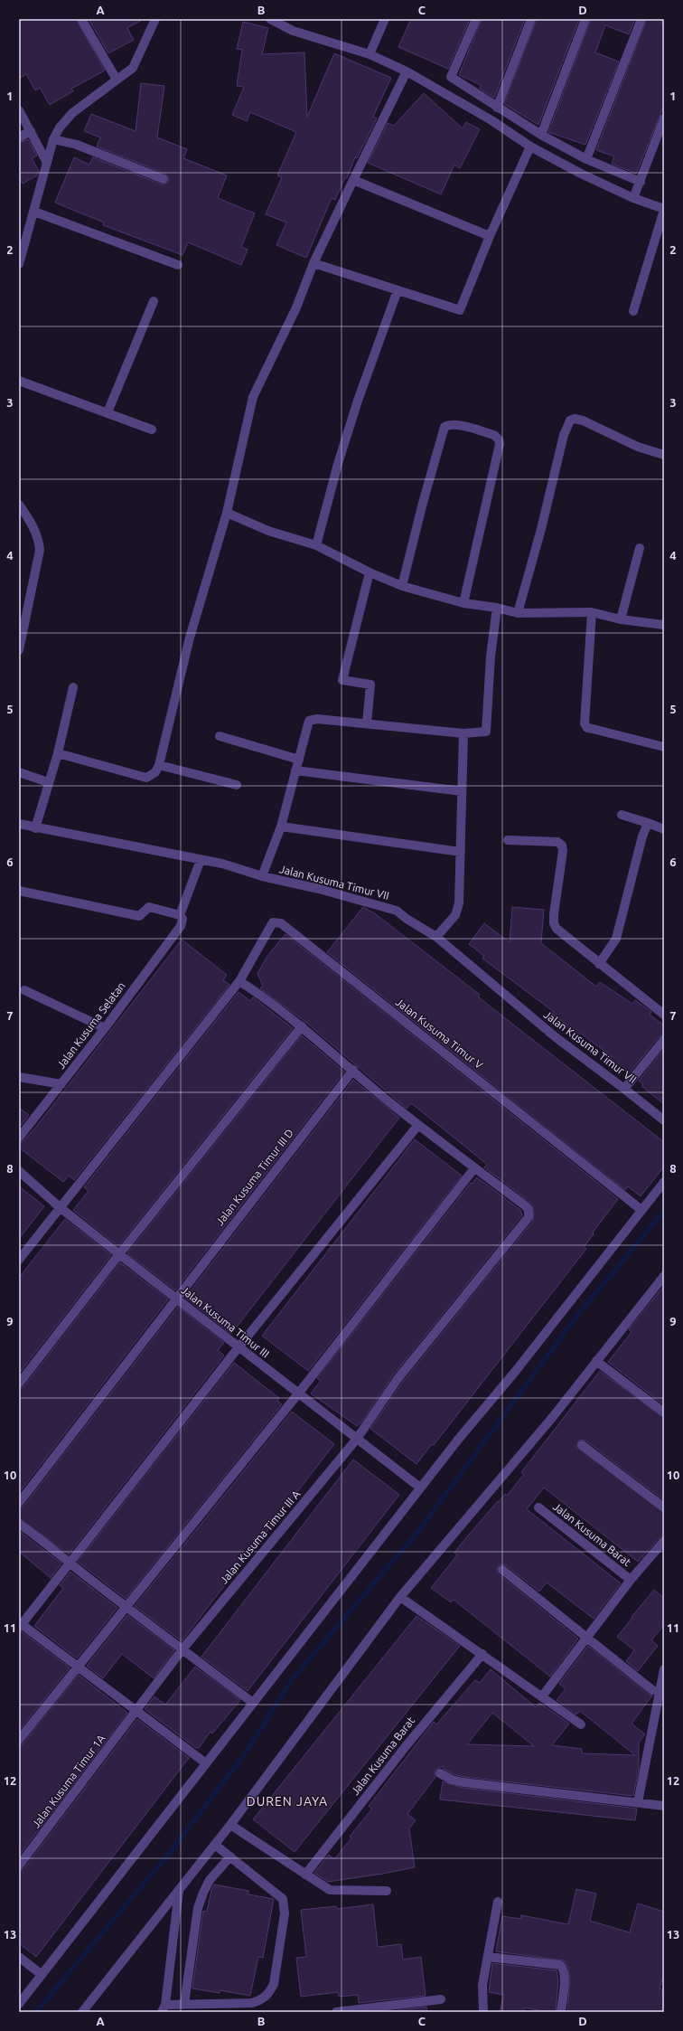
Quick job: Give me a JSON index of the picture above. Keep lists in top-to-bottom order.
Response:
{
  "streets": {
    "street": [
      "Jalan Kusuma Timur VII",
      "Jalan Kusuma Selatan",
      "Jalan Kusuma Timur V",
      "Jalan Kusuma Timur III D",
      "Jalan Kusuma Timur III",
      "Jalan Kusuma Barat",
      "Jalan Kusuma Timur III A",
      "Jalan Kusuma Timur 1A"
    ]
  },
  "crossings": [
    ["Jalan Kusuma Timur III D", "Jalan Kusuma Timur III"],
    ["Jalan Kusuma Timur III", "Jalan Kusuma Timur III A"],
    ["Jalan Kusuma Timur III A", "Jalan Kusuma Timur 1A"]
  ],
  "districts": ["DUREN JAYA"],
  "grid": {
    "columns": [
      "A",
      "B",
      "C",
      "D"
    ],
    "rows": [
      "1",
      "2",
      "3",
      "4",
      "5",
      "6",
      "7",
      "8",
      "9",
      "10",
      "11",
      "12",
      "13"
    ]
  }
}
